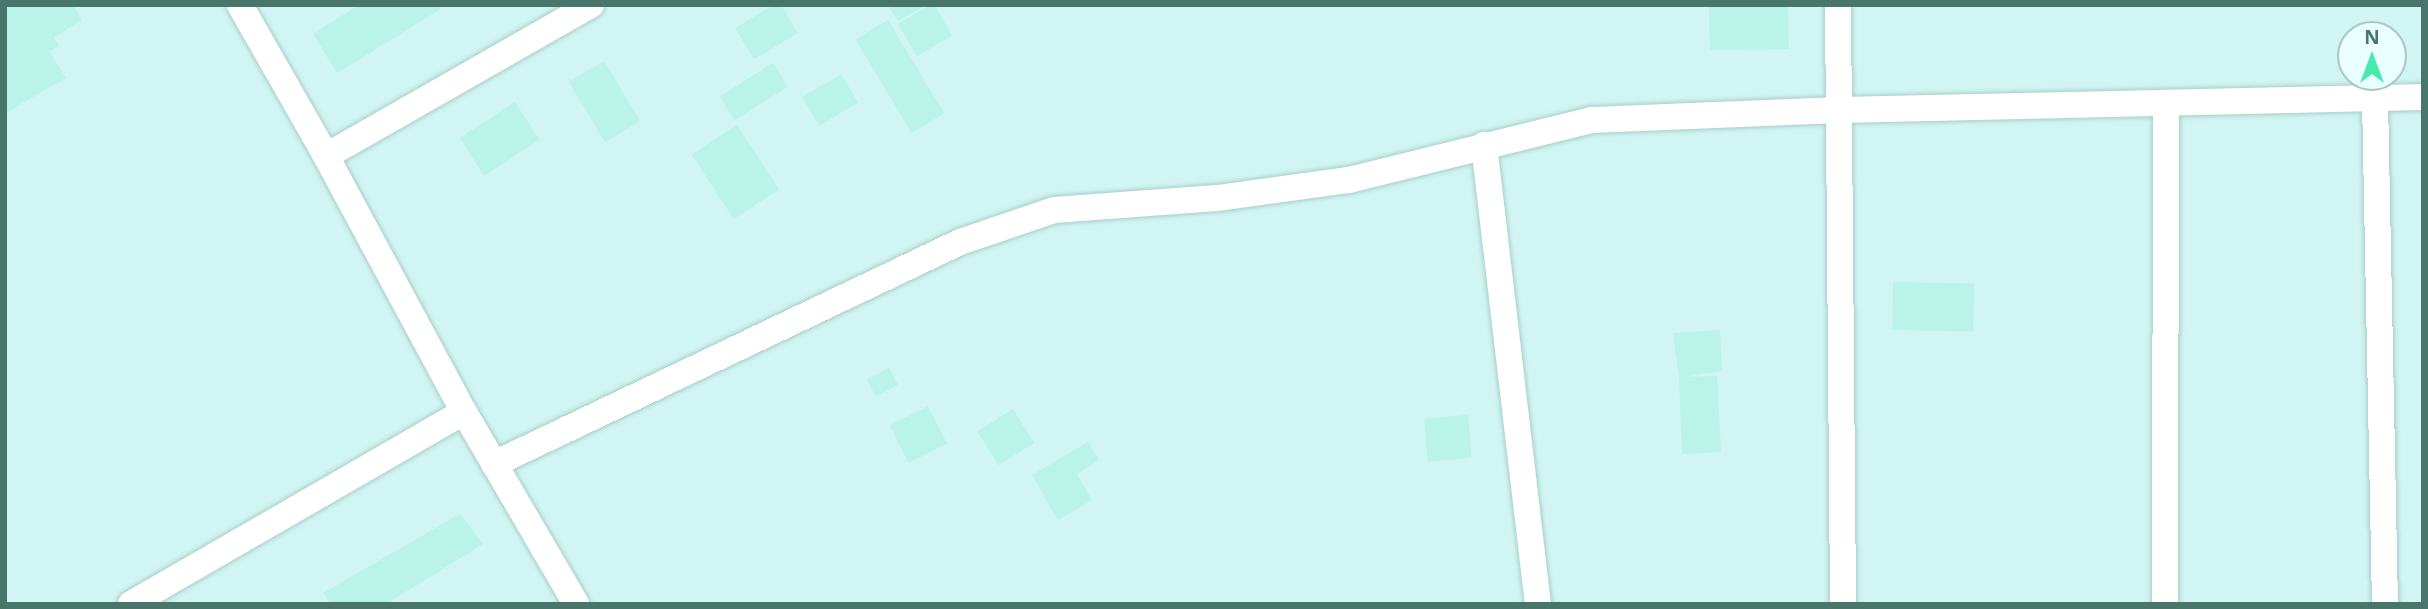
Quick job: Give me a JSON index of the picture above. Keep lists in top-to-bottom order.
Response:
{
  "north": "top"
}
